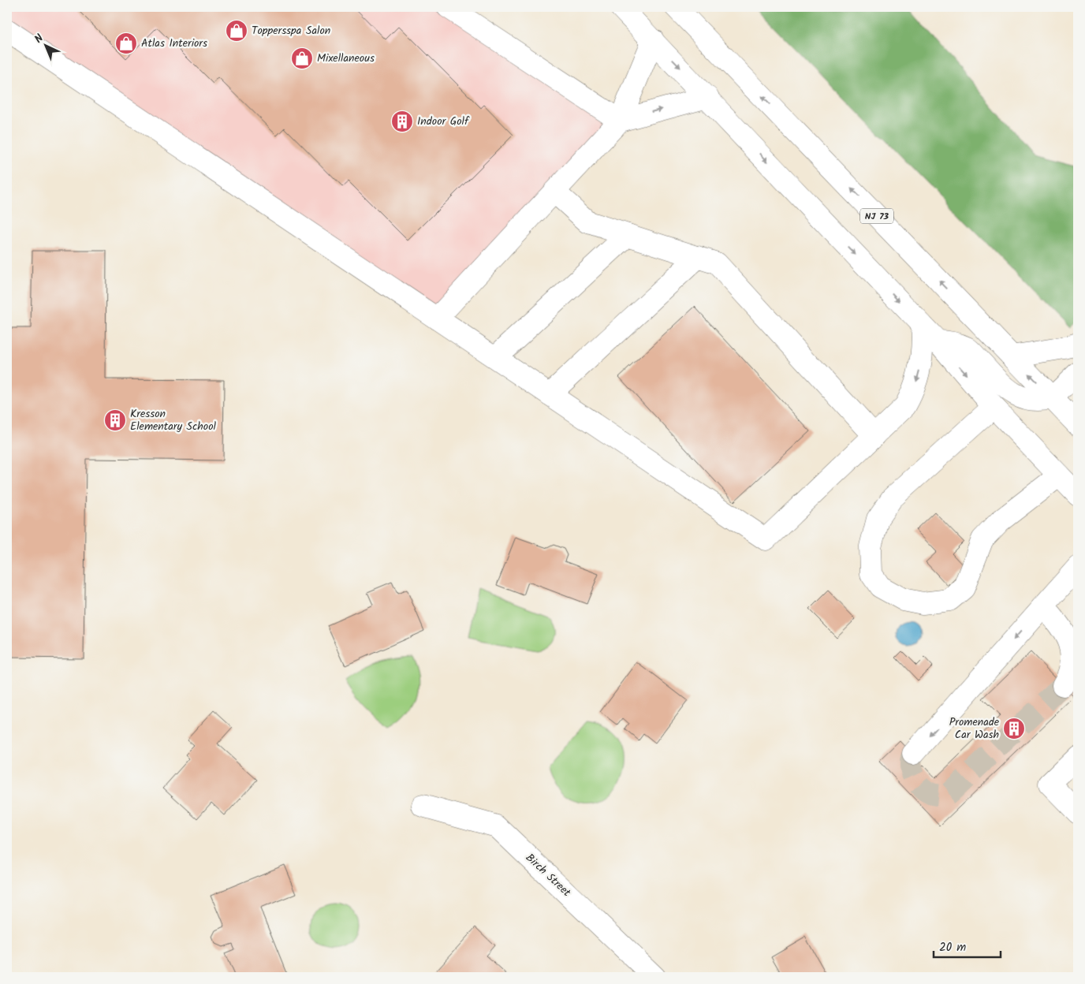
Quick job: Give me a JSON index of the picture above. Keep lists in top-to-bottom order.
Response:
{
  "streets": {
    "main road": ["NJ 73", "Birch Street"]
  },
  "places": {
    "shop": ["Toppersspa Salon", "Atlas Interiors", "Mixellaneous"],
    "building": ["Indoor Golf", "Kresson Elementary School", "Promenade Car Wash"]
  },
  "scale_bar": "20 m",
  "north": "top left"
}
